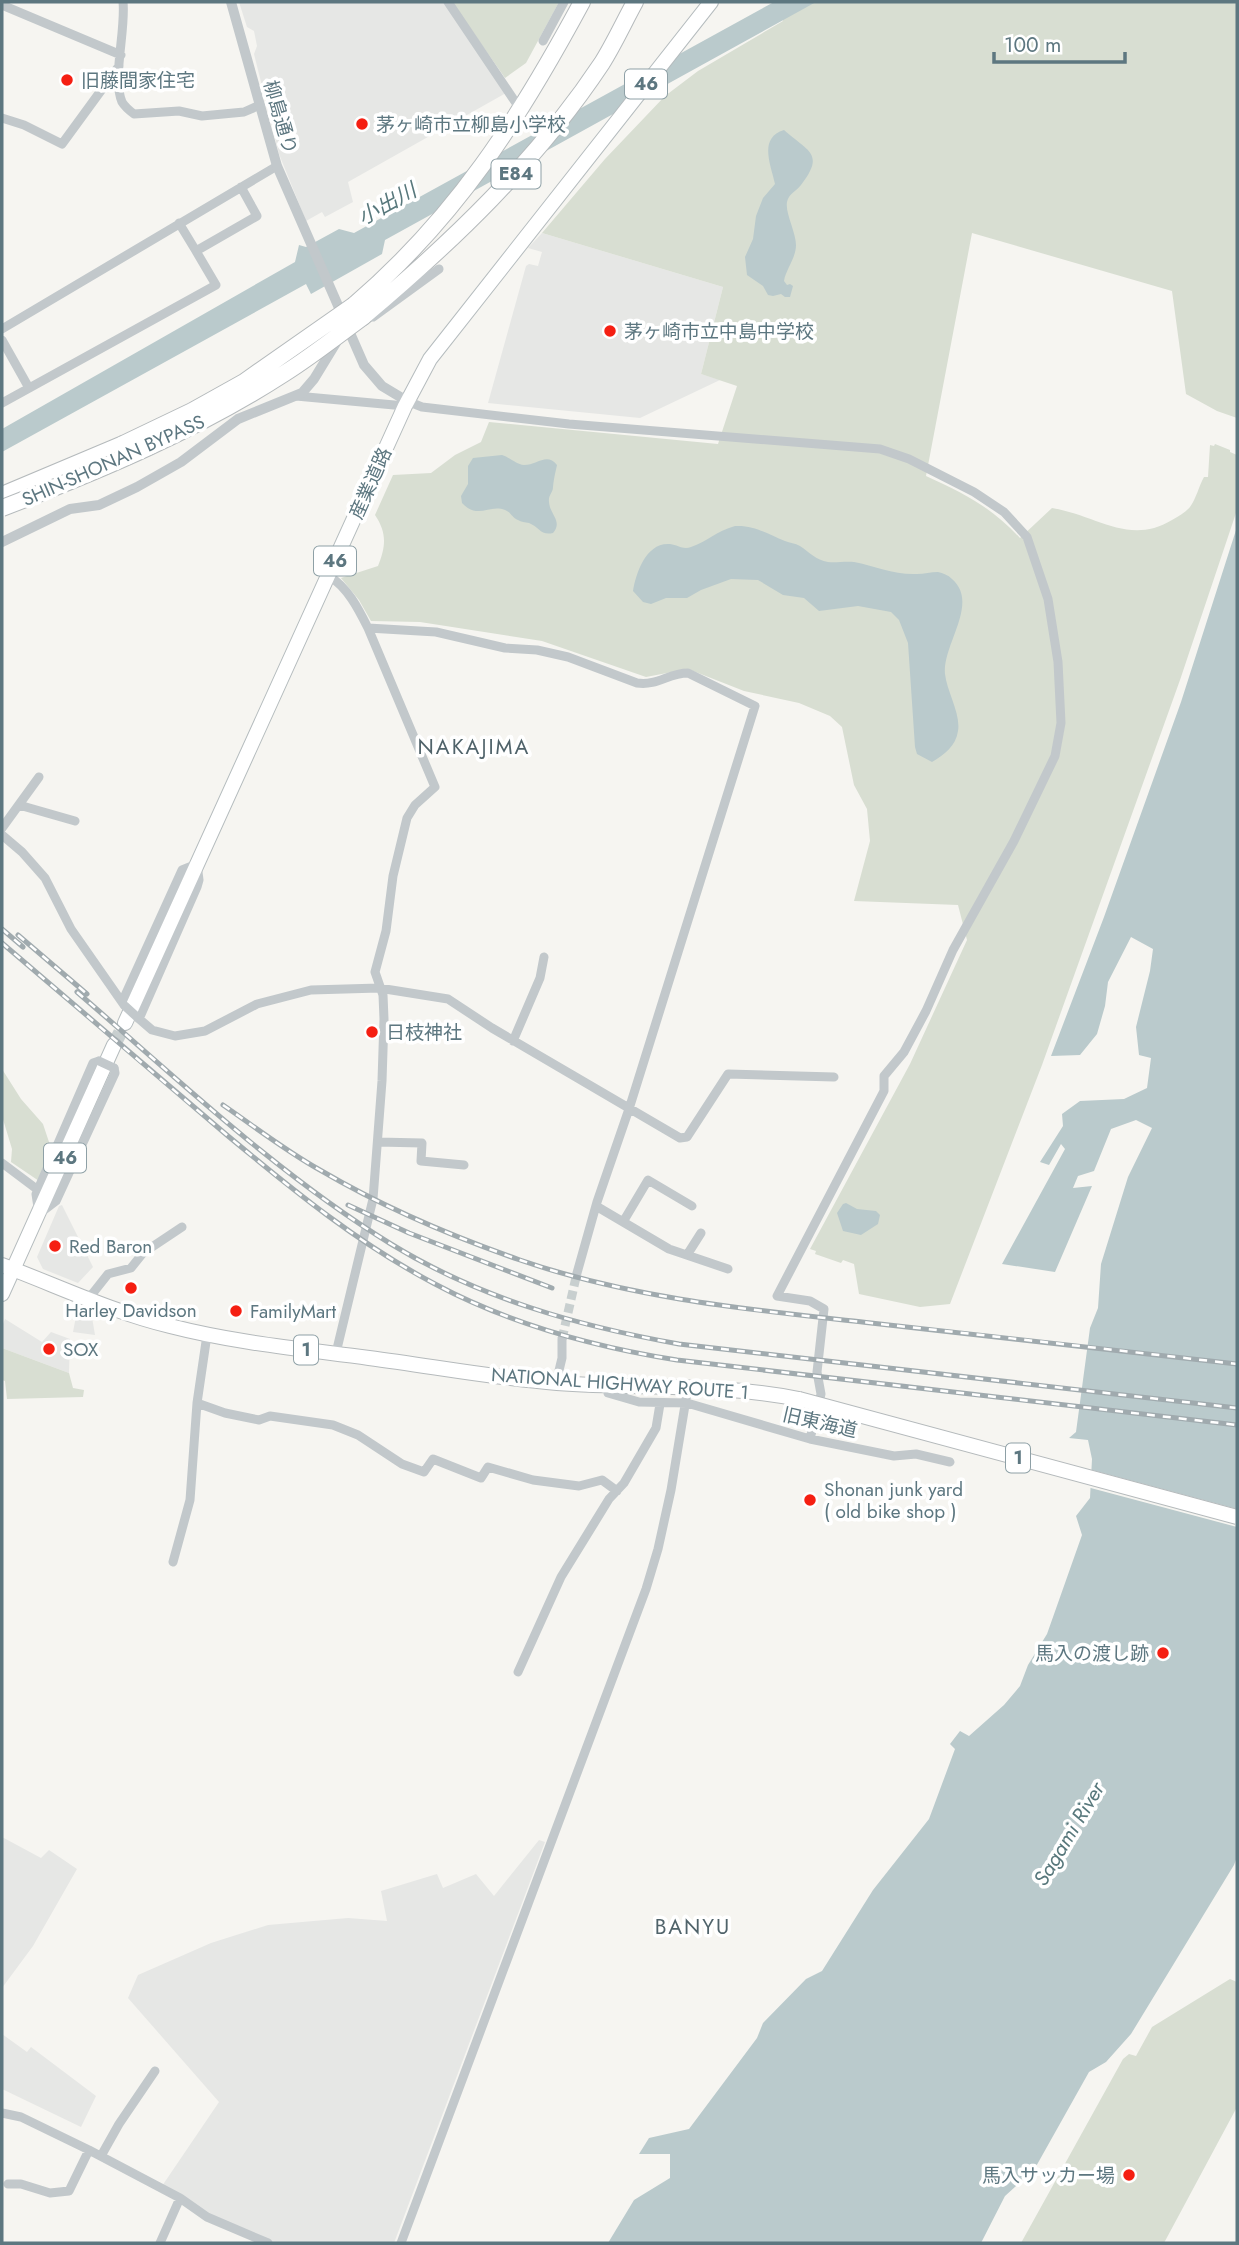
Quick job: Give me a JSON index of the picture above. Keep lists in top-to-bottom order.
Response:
{
  "streets": {
    "highway": ["E84", "SHIN-SHONAN BYPASS"],
    "main road": [
      "46",
      "産業道路",
      "1",
      "NATIONAL HIGHWAY ROUTE 1"
    ],
    "street": ["柳島通り", "旧東海道"]
  },
  "crossings": [
    ["46", "NATIONAL HIGHWAY ROUTE 1"],
    ["E84", "SHIN-SHONAN BYPASS"],
    ["NATIONAL HIGHWAY ROUTE 1", "旧東海道"]
  ],
  "districts": ["NAKAJIMA", "BANYU"],
  "water": ["小出川", "Sagami River"],
  "places": [
    "旧藤間家住宅",
    "茅ヶ崎市立柳島小学校",
    "茅ヶ崎市立中島中学校",
    "日枝神社",
    "Red Baron",
    "Harley Davidson",
    "FamilyMart",
    "SOX",
    "Shonan junk yard ( old bike shop )",
    "馬入の渡し跡",
    "馬入サッカー場"
  ],
  "scale_bar": "100 m"
}
